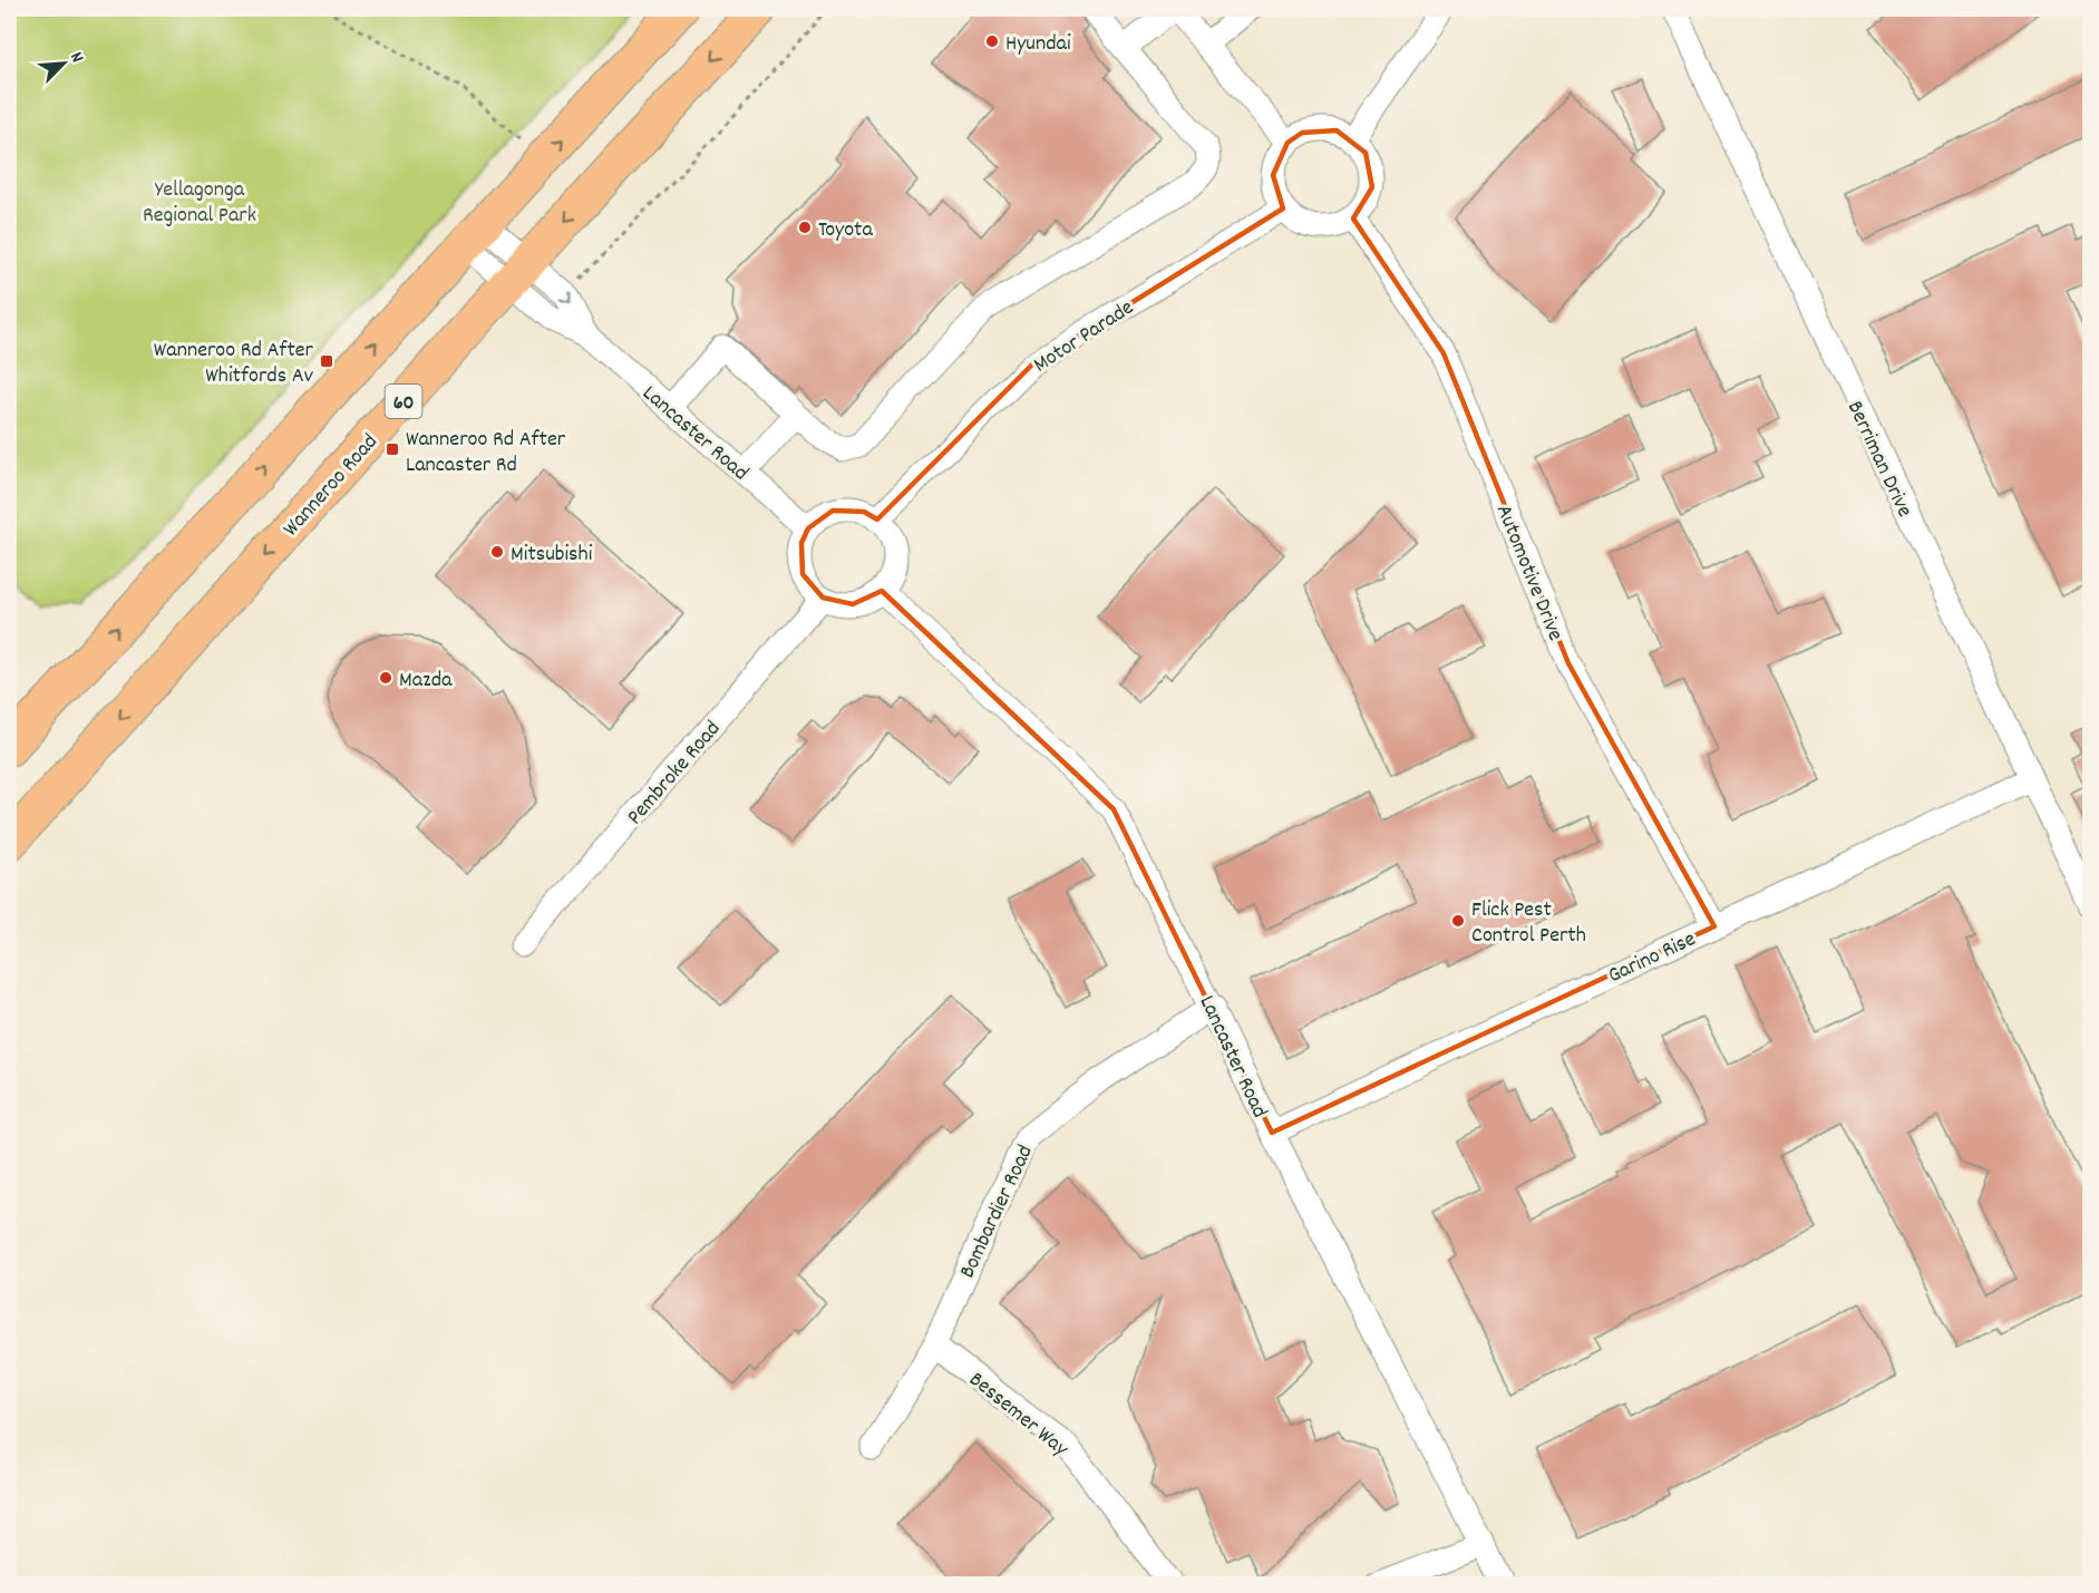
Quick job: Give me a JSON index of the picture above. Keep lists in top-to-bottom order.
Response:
{
  "streets": {
    "highway": ["60", "Wanneroo Road"],
    "street": [
      "Motor Parade",
      "Lancaster Road",
      "Berriman Drive",
      "Automotive Drive",
      "Pembroke Road",
      "Garino Rise",
      "Bombardier Road",
      "Bessemer Way"
    ]
  },
  "crossings": [
    ["Motor Parade", "Lancaster Road"],
    ["Motor Parade", "Automotive Drive"],
    ["Motor Parade", "Pembroke Road"],
    ["Lancaster Road", "Wanneroo Road"],
    ["Lancaster Road", "Pembroke Road"],
    ["Lancaster Road", "Garino Rise"],
    ["Lancaster Road", "Bombardier Road"],
    ["Berriman Drive", "Garino Rise"],
    ["Automotive Drive", "Garino Rise"],
    ["Bombardier Road", "Bessemer Way"]
  ],
  "parks": ["Yellagonga Regional Park"],
  "places": {
    "other": [
      "Hyundai",
      "Toyota",
      "Mitsubishi",
      "Mazda",
      "Flick Pest Control Perth"
    ],
    "transit": ["Wanneroo Rd After Whitfords Av", "Wanneroo Rd After Lancaster Rd"]
  },
  "north": "top right"
}
